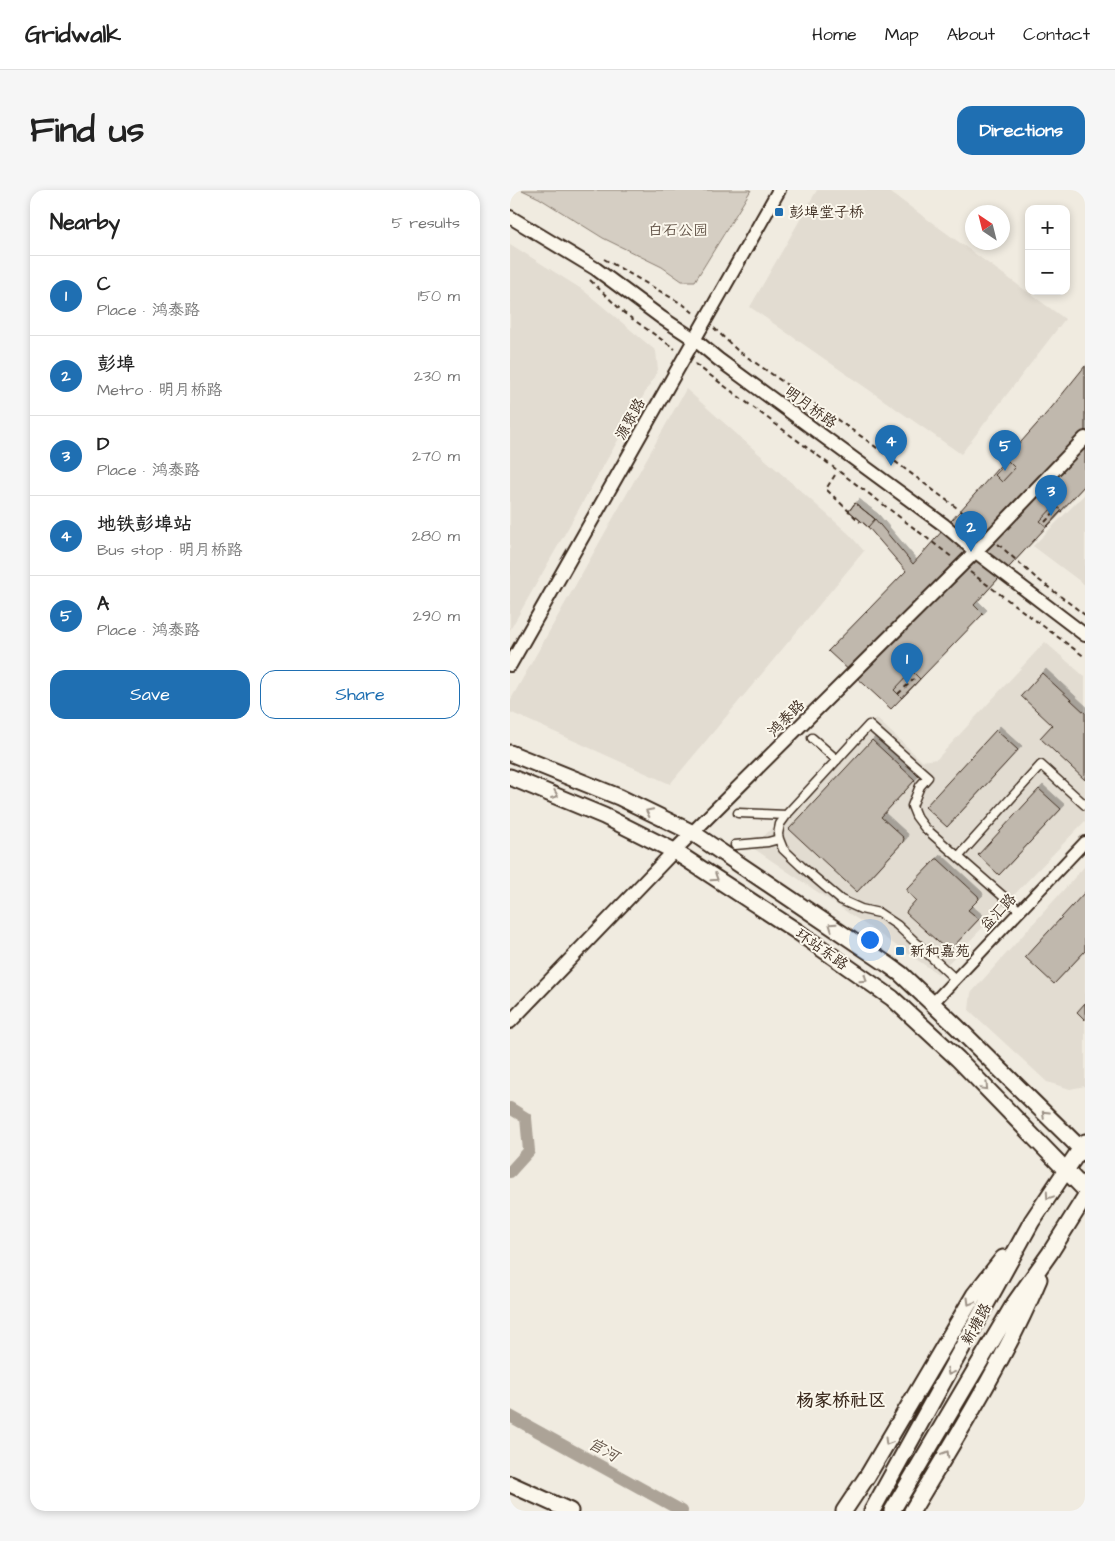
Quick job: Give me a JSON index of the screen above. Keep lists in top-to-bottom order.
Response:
{
  "streets": {
    "main road": ["环站东路", "新塘路"],
    "street": [
      "明月桥路",
      "源聚路",
      "鸿泰路",
      "益汇路"
    ]
  },
  "crossings": [
    ["明月桥路", "源聚路"],
    ["明月桥路", "鸿泰路"],
    ["鸿泰路", "环站东路"],
    ["益汇路", "环站东路"],
    ["环站东路", "新塘路"]
  ],
  "districts": ["杨家桥社区"],
  "water": ["官河"],
  "parks": ["白石公园"],
  "places": {
    "transit": ["彭埠堂子桥", "新和嘉苑"]
  },
  "north": "top left",
  "page": {
    "header": "Gridwalk",
    "nav": [
      "Home",
      "Map",
      "About",
      "Contact"
    ],
    "title": "Find us",
    "buttons": [
      "Directions",
      ["Save", "Share"]
    ],
    "heading": ["Nearby", "5 results"],
    "map_buttons": ["+", "−"],
    "list": [
      {
        "mark": "1",
        "name": "C",
        "note": "Place · 鸿泰路",
        "value": "150 m"
      },
      {
        "mark": "2",
        "name": "彭埠",
        "note": "Metro · 明月桥路",
        "value": "230 m"
      },
      {
        "mark": "3",
        "name": "D",
        "note": "Place · 鸿泰路",
        "value": "270 m"
      },
      {
        "mark": "4",
        "name": "地铁彭埠站",
        "note": "Bus stop · 明月桥路",
        "value": "280 m"
      },
      {
        "mark": "5",
        "name": "A",
        "note": "Place · 鸿泰路",
        "value": "290 m"
      }
    ],
    "pins": [
      "4",
      "5",
      "3",
      "2",
      "1"
    ]
  }
}
